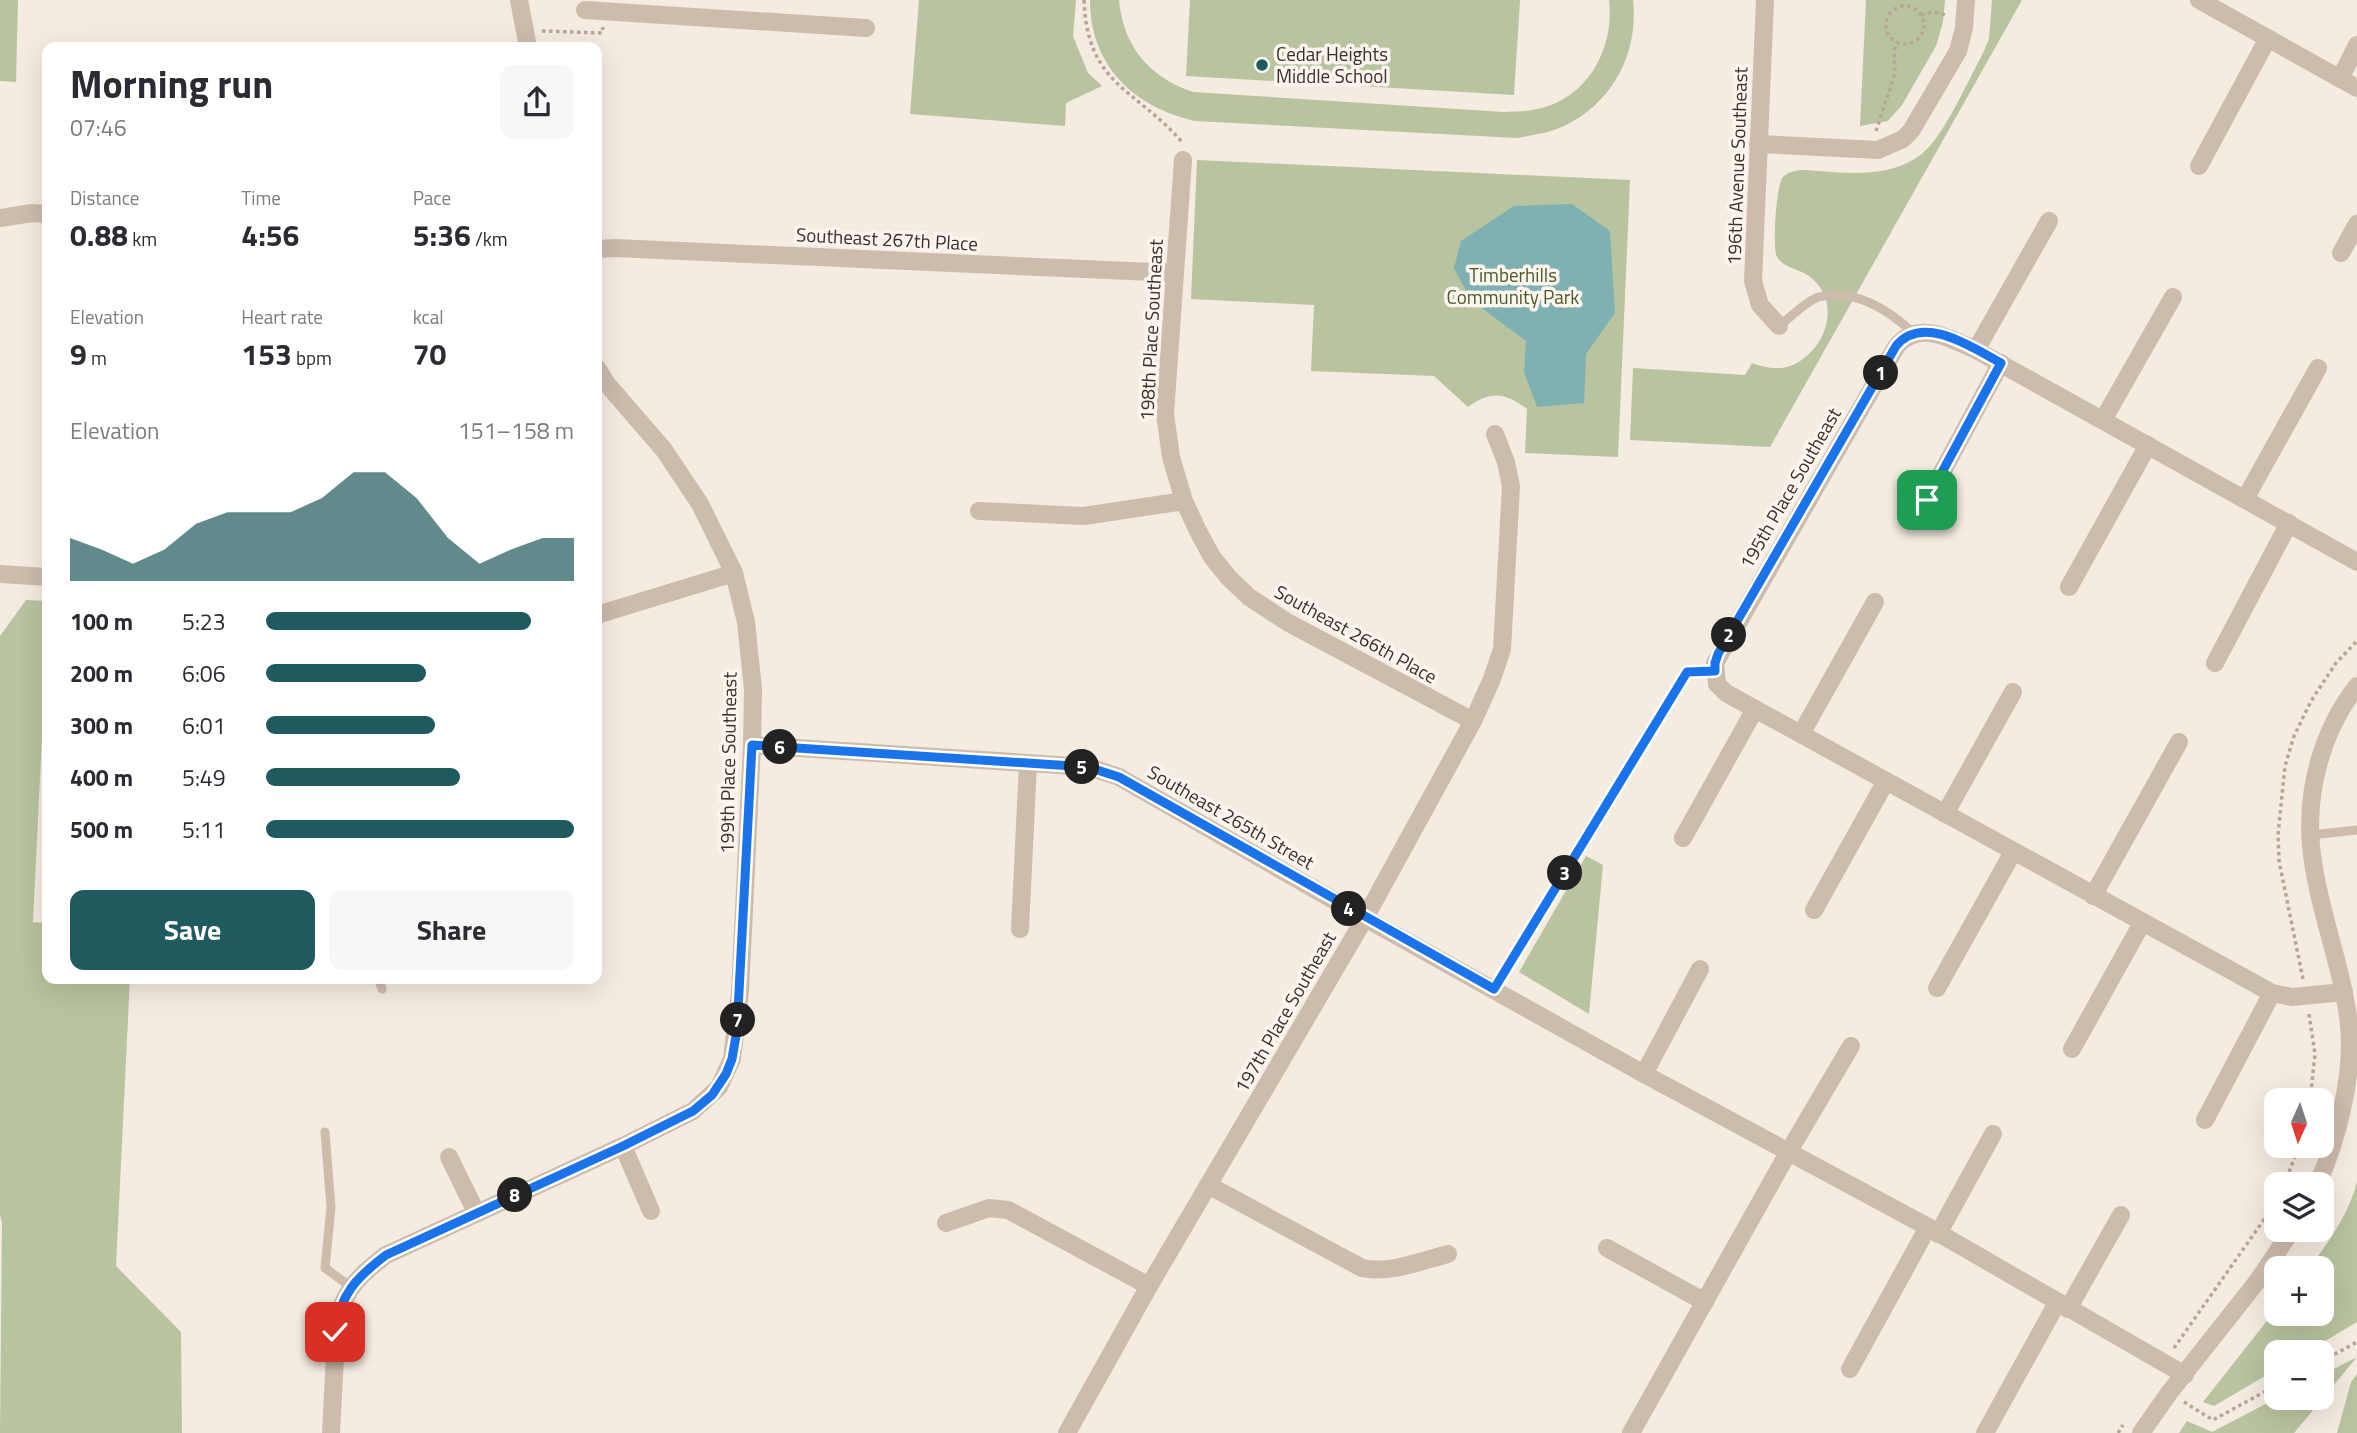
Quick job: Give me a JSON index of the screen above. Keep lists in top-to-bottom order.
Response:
{
  "streets": {
    "street": [
      "196th Avenue Southeast",
      "Southeast 267th Place",
      "198th Place Southeast",
      "195th Place Southeast",
      "Southeast 266th Place",
      "199th Place Southeast",
      "Southeast 265th Street",
      "197th Place Southeast"
    ]
  },
  "crossings": [
    ["Southeast 267th Place", "198th Place Southeast"],
    ["198th Place Southeast", "Southeast 266th Place"],
    ["Southeast 266th Place", "197th Place Southeast"],
    ["199th Place Southeast", "Southeast 265th Street"],
    ["Southeast 265th Street", "197th Place Southeast"]
  ],
  "parks": ["Timberhills Community Park"],
  "places": ["Cedar Heights Middle School"],
  "north": "bottom",
  "page": {
    "heading": ["Morning run", "07:46"],
    "stats": [
      ["Distance", "0.88 km"],
      ["Time", "4:56"],
      ["Pace", "5:36 /km"],
      ["Elevation", "9 m"],
      ["Heart rate", "153 bpm"],
      ["kcal", "70"]
    ],
    "pins": [
      "1",
      "2",
      "6",
      "5",
      "3",
      "4",
      "7",
      "8"
    ],
    "chart": ["Elevation", "151–158 m"],
    "list": [
      {
        "name": "100 m",
        "note": "5:23"
      },
      {
        "name": "200 m",
        "note": "6:06"
      },
      {
        "name": "300 m",
        "note": "6:01"
      },
      {
        "name": "400 m",
        "note": "5:49"
      },
      {
        "name": "500 m",
        "note": "5:11"
      }
    ],
    "buttons": ["Save", "Share"],
    "map_buttons": ["+", "−"]
  }
}
